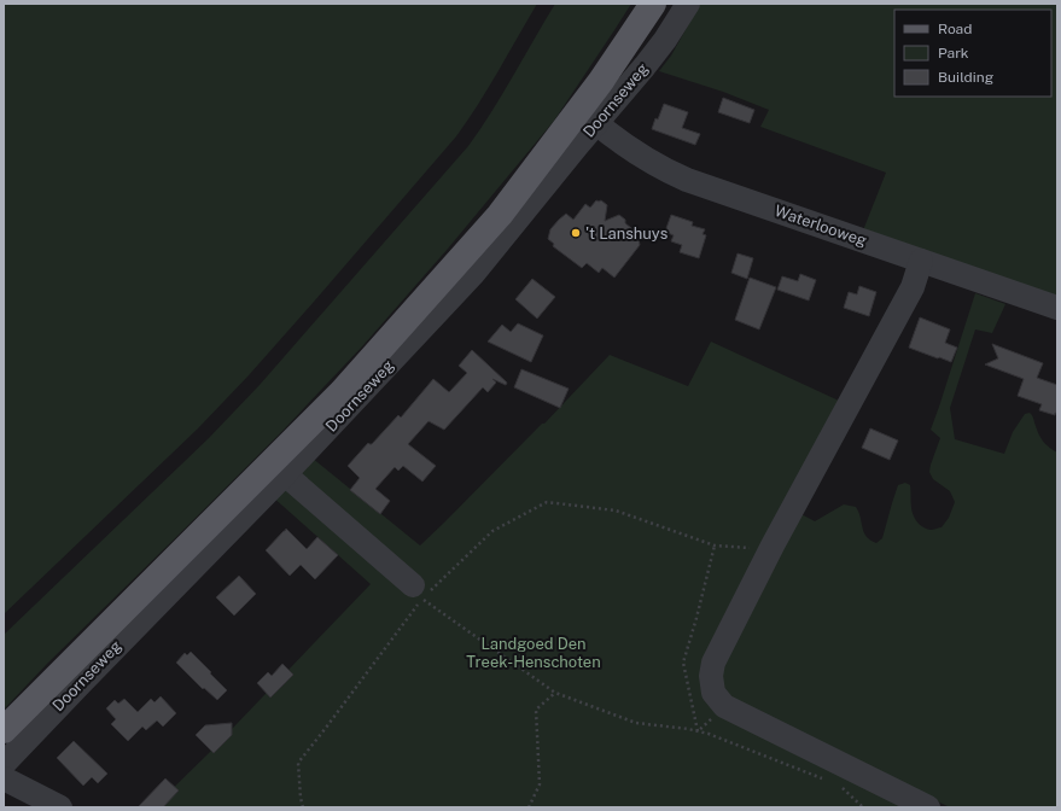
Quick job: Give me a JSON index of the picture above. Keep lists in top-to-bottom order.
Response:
{
  "streets": {
    "main road": ["Doornseweg"],
    "street": ["Waterlooweg"]
  },
  "crossings": [
    ["Doornseweg", "Waterlooweg"]
  ],
  "parks": ["Landgoed Den Treek-Henschoten"],
  "places": ["'t Lanshuys"],
  "legend": ["Road", "Park", "Building"]
}
